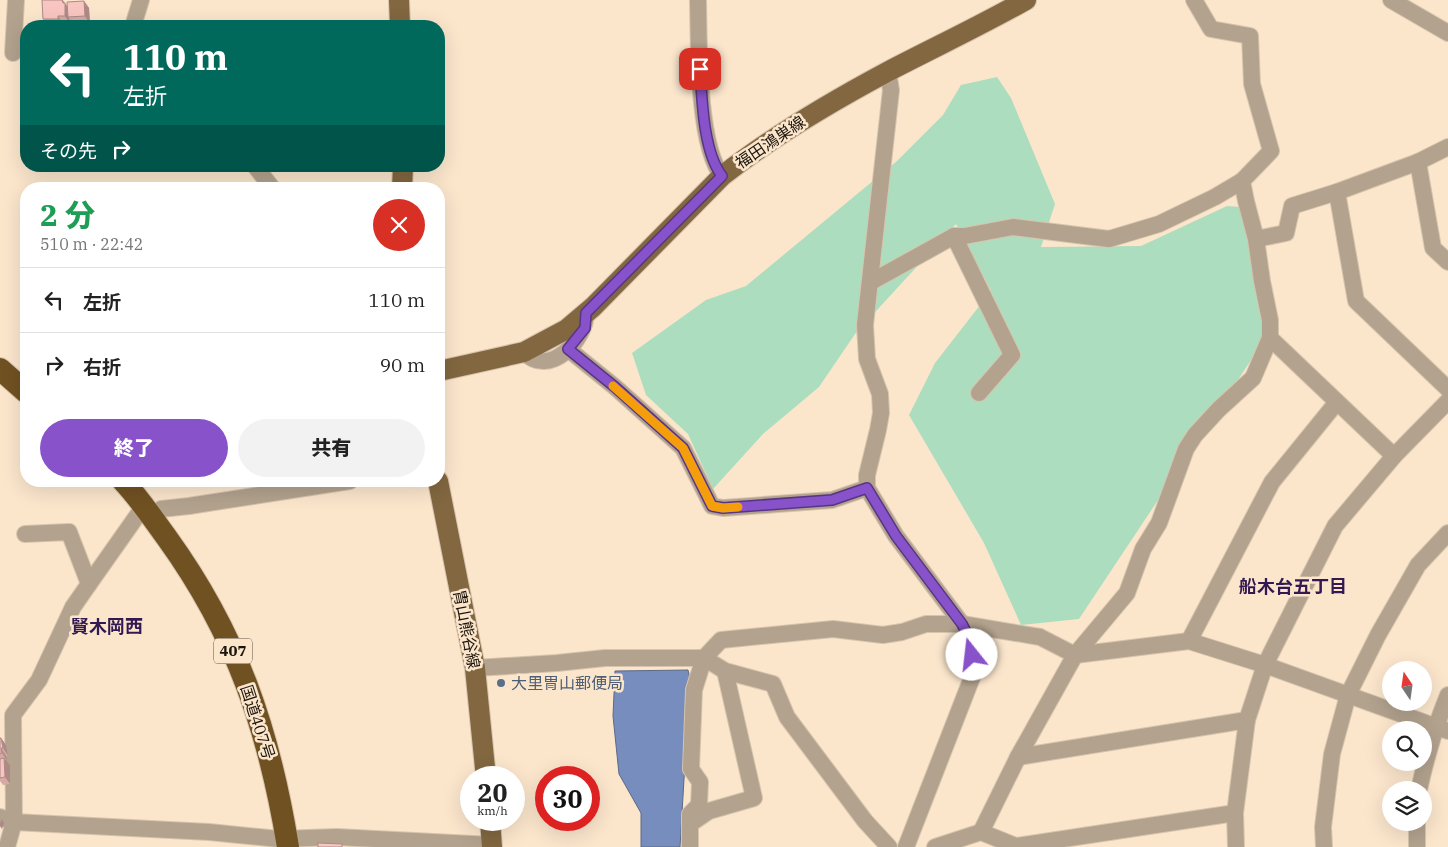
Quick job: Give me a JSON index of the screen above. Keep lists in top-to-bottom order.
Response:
{
  "streets": {
    "highway": ["407", "国道407号"],
    "main road": ["福田鴻巣線", "胄山熊谷線"]
  },
  "districts": ["船木台五丁目", "賢木岡西"],
  "places": ["大里冑山郵便局"],
  "north": "top",
  "page": {
    "turn": ["110 m", "左折"],
    "then": "その先",
    "heading": ["2 分", "510 m · 22:42"],
    "list": [
      {
        "name": "左折",
        "value": "110 m"
      },
      {
        "name": "右折",
        "value": "90 m"
      }
    ],
    "buttons": ["終了", "共有"],
    "speed": "20 km/h",
    "limit": "30"
  }
}
